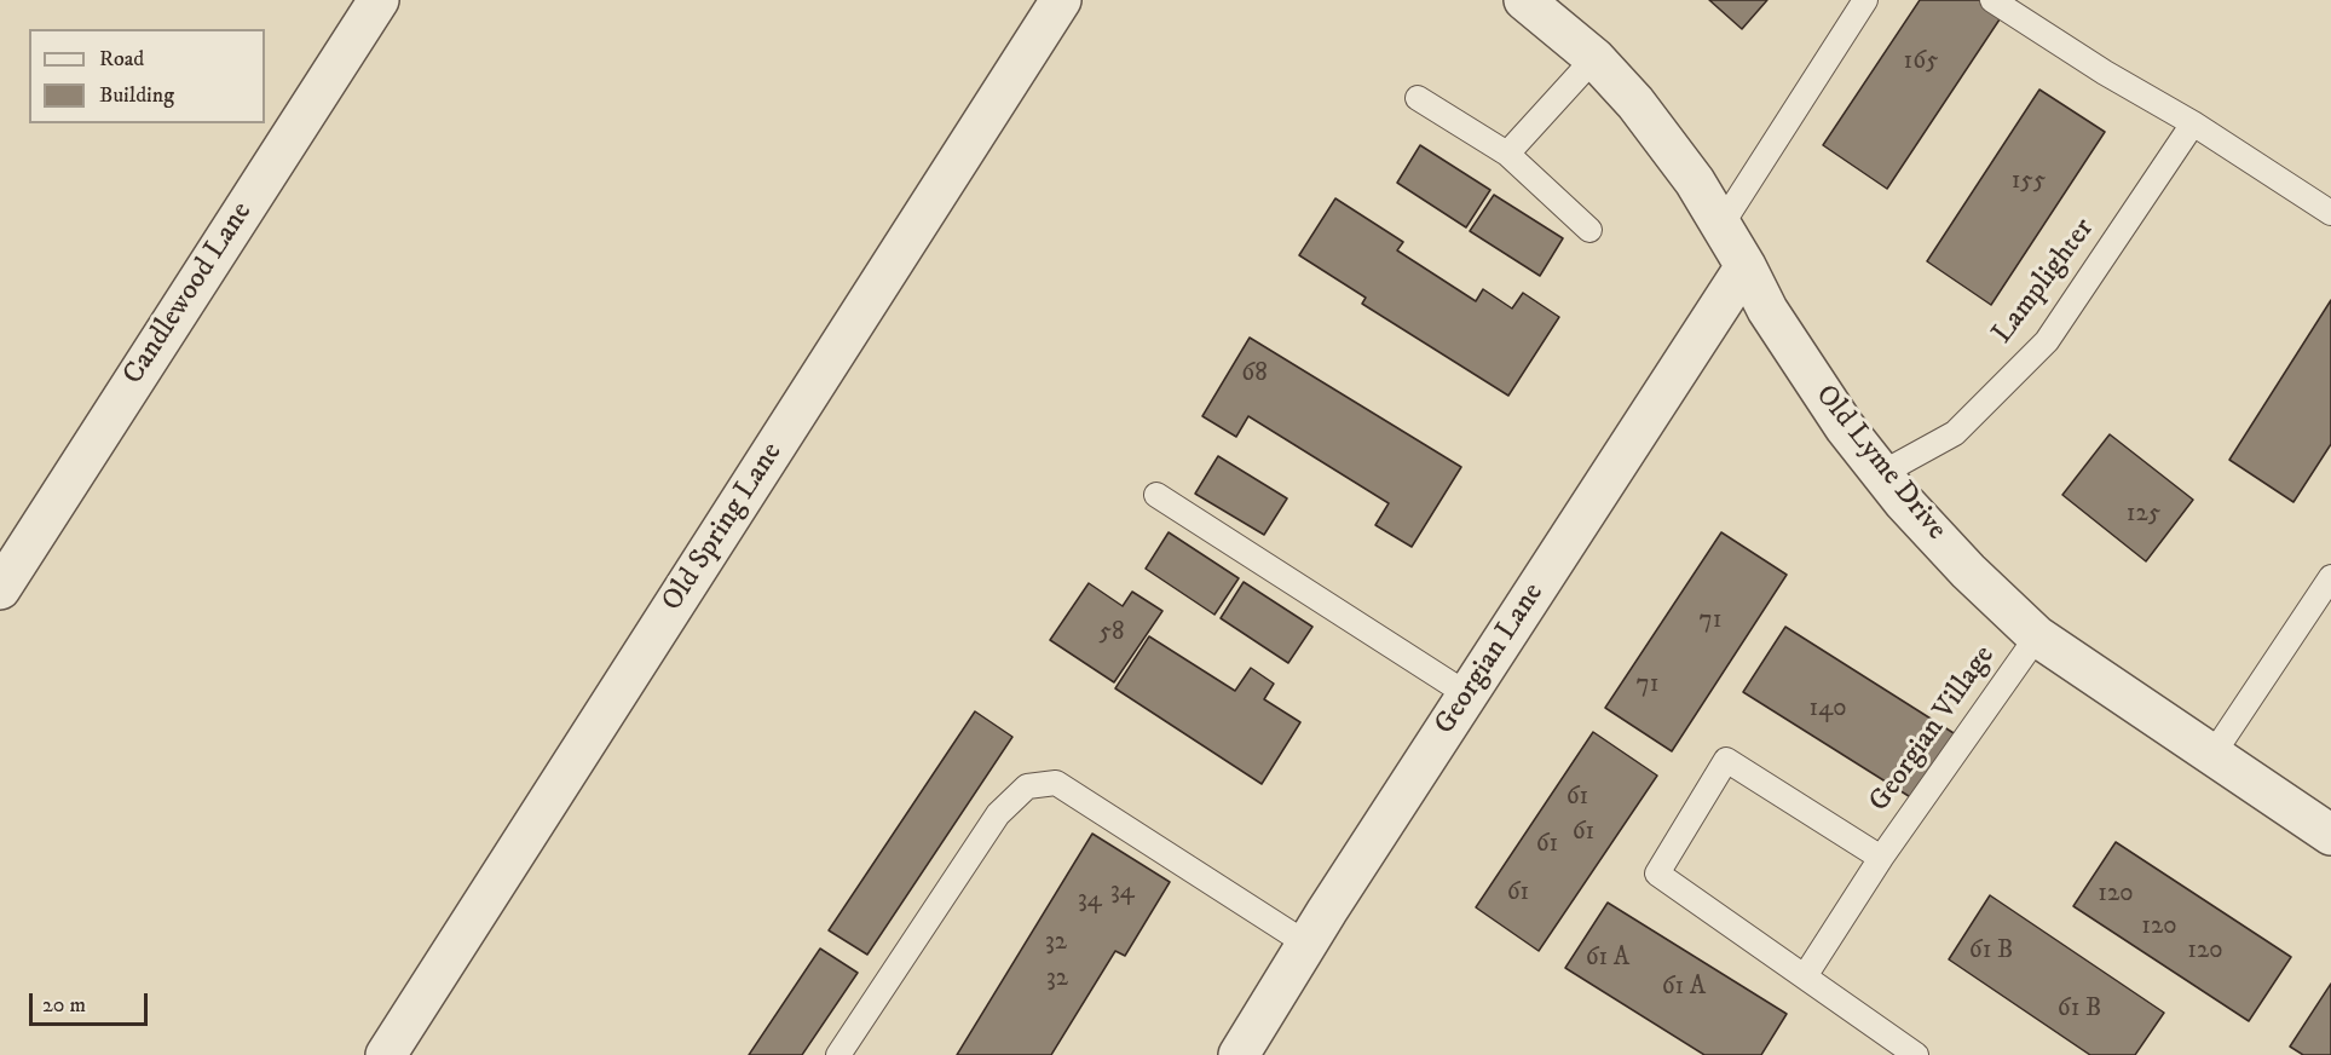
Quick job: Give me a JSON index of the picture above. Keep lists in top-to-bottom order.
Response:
{
  "streets": {
    "street": [
      "Candlewood Lane",
      "Old Lyme Drive",
      "Old Spring Lane",
      "Georgian Lane"
    ],
    "lane": ["Lamplighter", "Georgian Village"]
  },
  "crossings": [
    ["Lamplighter", "Old Lyme Drive"],
    ["Old Lyme Drive", "Georgian Lane"],
    ["Old Lyme Drive", "Georgian Village"]
  ],
  "house_numbers": [
    "165",
    "155",
    "68",
    "125",
    "71",
    "58",
    "71",
    "140",
    "61",
    "61",
    "61",
    "34",
    "61",
    "120",
    "34",
    "120",
    "32",
    "61 B",
    "120",
    "61 A",
    "32",
    "61 A",
    "61 B"
  ],
  "legend": ["Road", "Building"],
  "scale_bar": "20 m"
}
